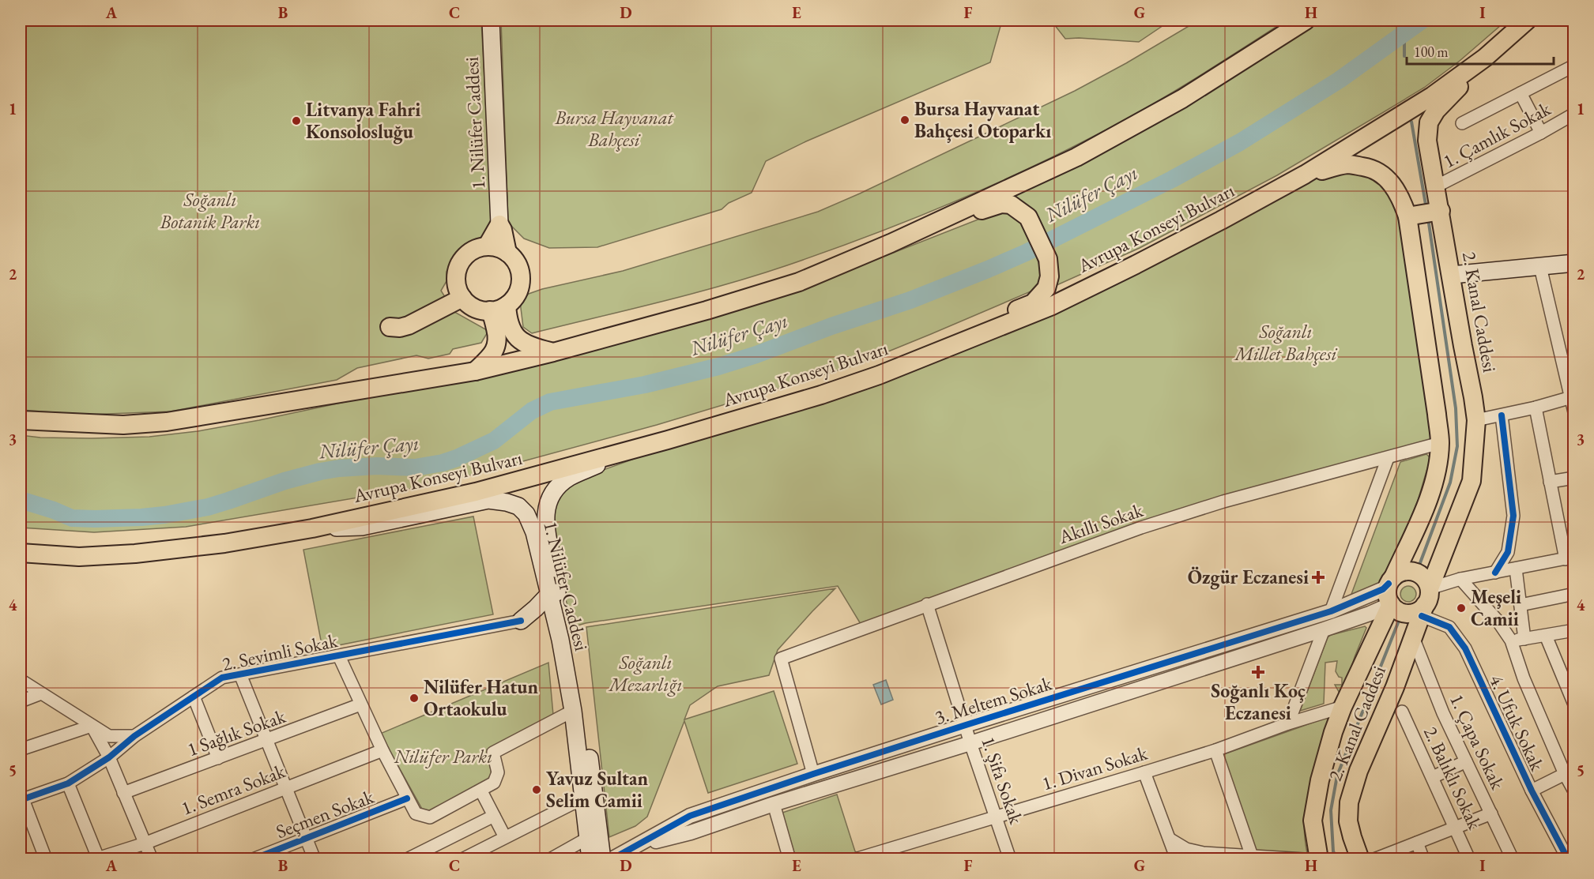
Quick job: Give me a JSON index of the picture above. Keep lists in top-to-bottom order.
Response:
{
  "streets": {
    "main road": ["1. Nilüfer Caddesi", "Avrupa Konseyi Bulvarı", "2. Kanal Caddesi"],
    "street": [
      "1. Çamlık Sokak",
      "Akıllı Sokak",
      "2. Sevimli Sokak",
      "3. Meltem Sokak",
      "4. Ufuk Sokak",
      "1 Sağlık Sokak",
      "1. Çapa Sokak",
      "1. Divan Sokak",
      "2. Balıklı Sokak",
      "1. Şifa Sokak",
      "1. Semra Sokak",
      "Seçmen Sokak"
    ]
  },
  "crossings": [
    ["1. Nilüfer Caddesi", "Avrupa Konseyi Bulvarı"],
    ["1. Çamlık Sokak", "2. Kanal Caddesi"],
    ["Avrupa Konseyi Bulvarı", "2. Kanal Caddesi"],
    ["2. Kanal Caddesi", "3. Meltem Sokak"],
    ["2. Kanal Caddesi", "4. Ufuk Sokak"],
    ["2. Kanal Caddesi", "1. Çapa Sokak"],
    ["2. Kanal Caddesi", "1. Divan Sokak"],
    ["Akıllı Sokak", "3. Meltem Sokak"],
    ["Akıllı Sokak", "1. Şifa Sokak"],
    ["3. Meltem Sokak", "4. Ufuk Sokak"],
    ["3. Meltem Sokak", "1. Şifa Sokak"],
    ["1. Divan Sokak", "1. Şifa Sokak"]
  ],
  "water": ["Nilüfer Çayı"],
  "parks": [
    "Bursa Hayvanat Bahçesi",
    "Soğanlı Botanik Parkı",
    "Soğanlı Millet Bahçesi",
    "Soğanlı Mezarlığı",
    "Nilüfer Parkı"
  ],
  "places": {
    "other": [
      "Bursa Hayvanat Bahçesi Otoparkı",
      "Litvanya Fahri Konsolosluğu",
      "Meşeli Camii",
      "Nilüfer Hatun Ortaokulu",
      "Yavuz Sultan Selim Camii"
    ],
    "health": ["Özgür Eczanesi", "Soğanlı Koç Eczanesi"]
  },
  "scale_bar": "100 m",
  "grid": {
    "columns": [
      "A",
      "B",
      "C",
      "D",
      "E",
      "F",
      "G",
      "H",
      "I"
    ],
    "rows": [
      "1",
      "2",
      "3",
      "4",
      "5"
    ]
  }
}
